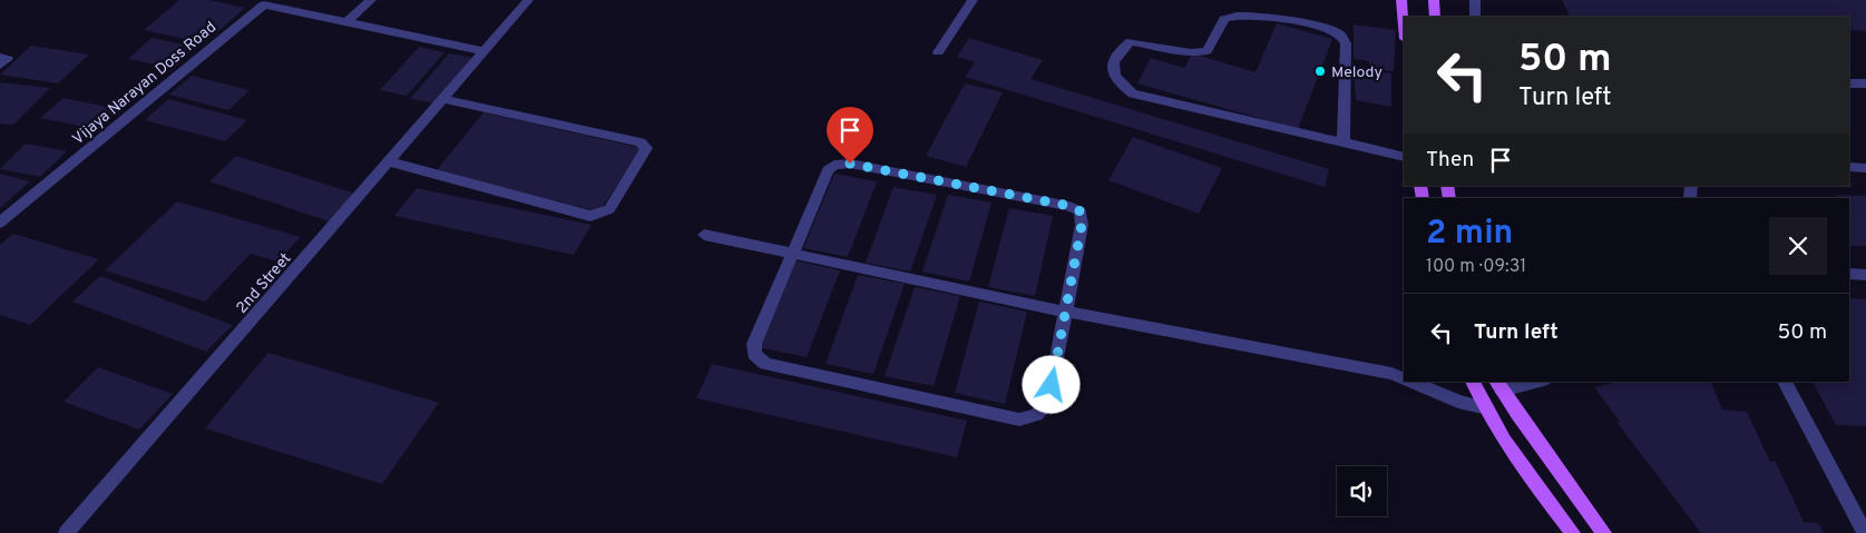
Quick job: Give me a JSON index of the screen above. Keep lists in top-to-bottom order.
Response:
{
  "streets": {
    "street": ["Vijaya Narayan Doss Road", "2nd Street"]
  },
  "crossings": [
    ["Vijaya Narayan Doss Road", "2nd Street"]
  ],
  "places": ["Melody"],
  "page": {
    "turn": ["50 m", "Turn left"],
    "then": "Then",
    "heading": ["2 min", "100 m · 09:31"],
    "list": [
      {
        "name": "Turn left",
        "value": "50 m"
      }
    ]
  }
}
